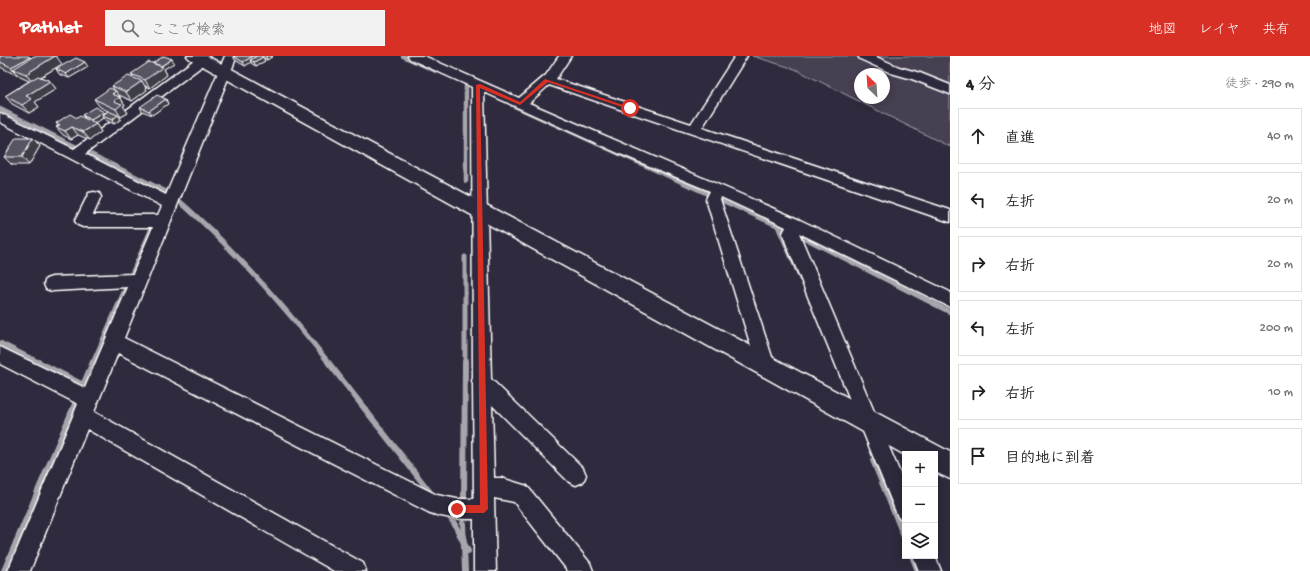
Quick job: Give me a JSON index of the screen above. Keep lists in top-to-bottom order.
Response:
{
  "north": "top left",
  "page": {
    "header": "Pathlet",
    "search": "ここで検索",
    "nav": ["地図", "レイヤ", "共有"],
    "heading": ["4 分", "徒歩 · 290 m"],
    "list": [
      ["直進", "40 m"],
      ["左折", "20 m"],
      ["右折", "20 m"],
      ["左折", "200 m"],
      ["右折", "10 m"],
      "目的地に到着"
    ],
    "map_buttons": ["+", "−"]
  }
}
